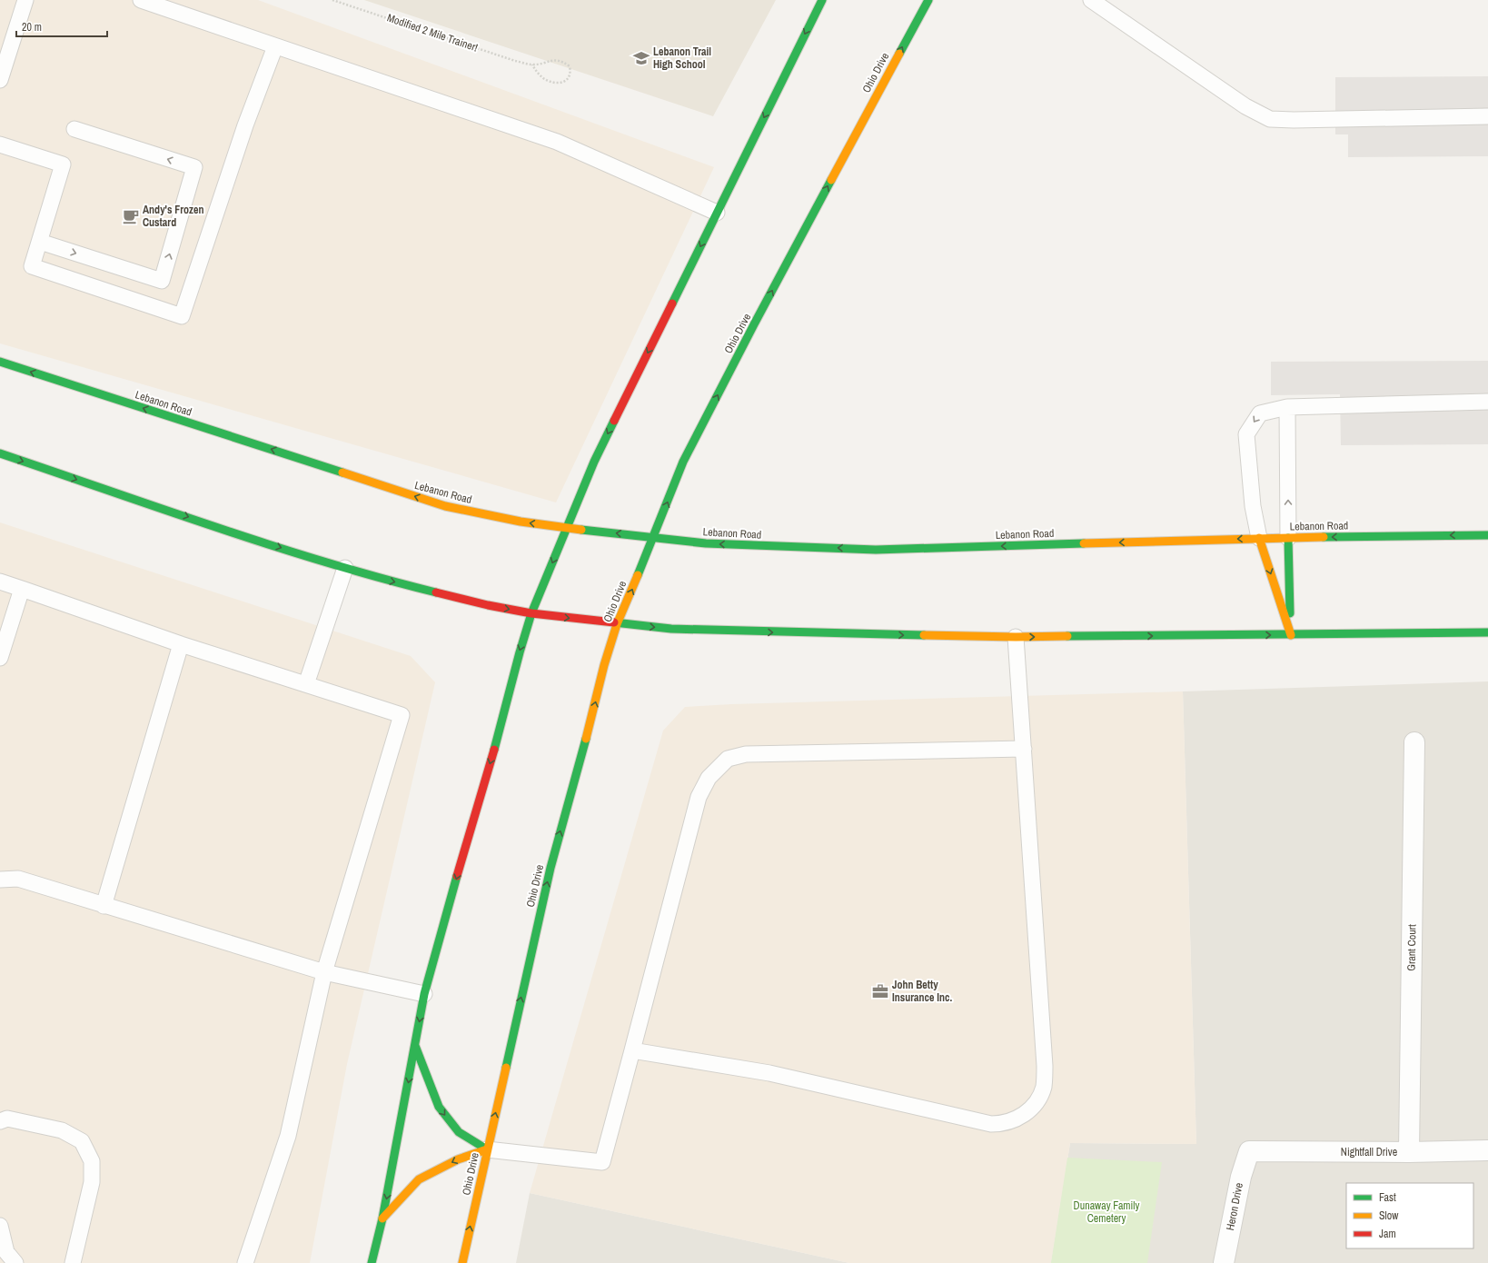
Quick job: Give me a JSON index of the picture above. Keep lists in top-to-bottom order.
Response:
{
  "streets": {
    "main road": ["Ohio Drive", "Lebanon Road"],
    "street": ["Grant Court", "Nightfall Drive", "Heron Drive"],
    "path": ["Modified 2 Mile Trainer!"]
  },
  "crossings": [
    ["Ohio Drive", "Lebanon Road"],
    ["Grant Court", "Nightfall Drive"],
    ["Nightfall Drive", "Heron Drive"]
  ],
  "one_way": ["Ohio Drive", "Lebanon Road"],
  "parks": ["Dunaway Family Cemetery"],
  "places": {
    "school or university": ["Lebanon Trail High School"],
    "cafe": ["Andy's Frozen Custard"],
    "office": ["John Betty Insurance Inc."]
  },
  "legend": ["Fast", "Slow", "Jam"],
  "scale_bar": "20 m"
}
